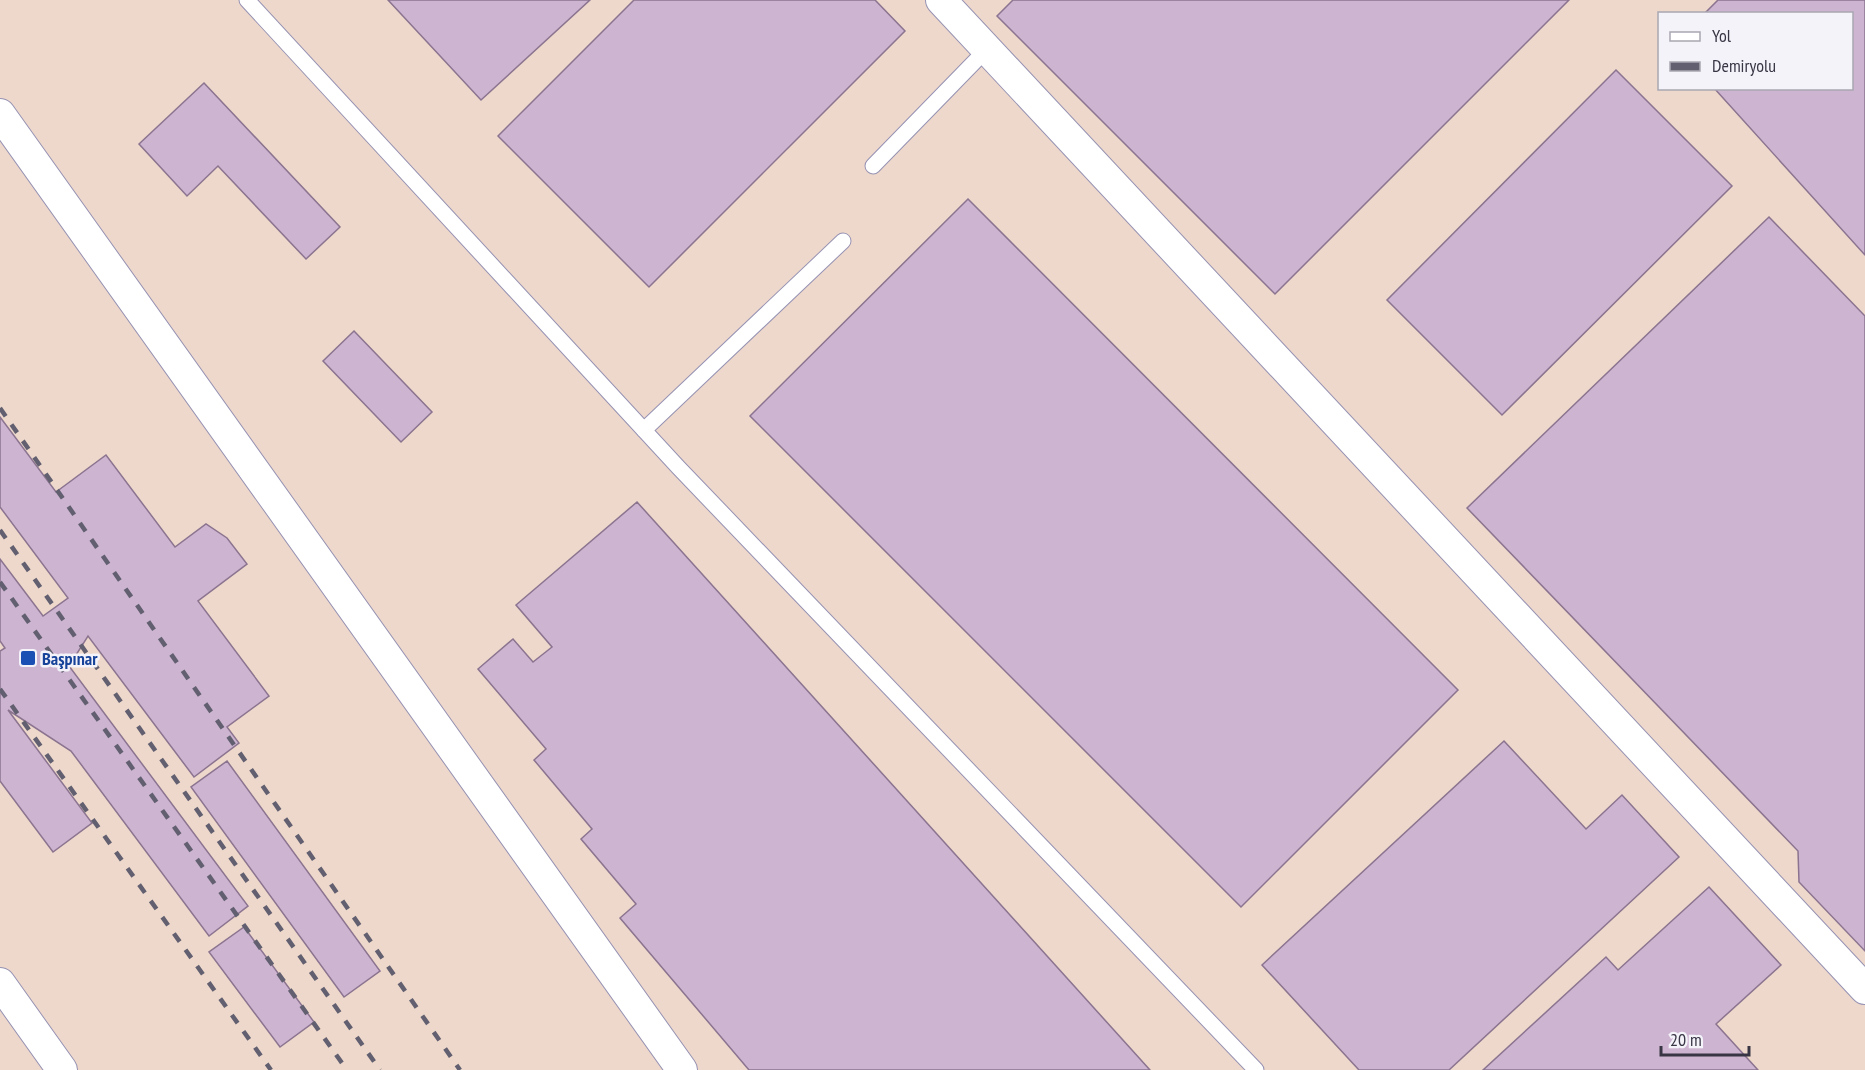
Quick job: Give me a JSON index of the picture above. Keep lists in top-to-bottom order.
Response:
{
  "places": {
    "transit": ["Başpınar"]
  },
  "legend": ["Yol", "Demiryolu"],
  "scale_bar": "20 m"
}
